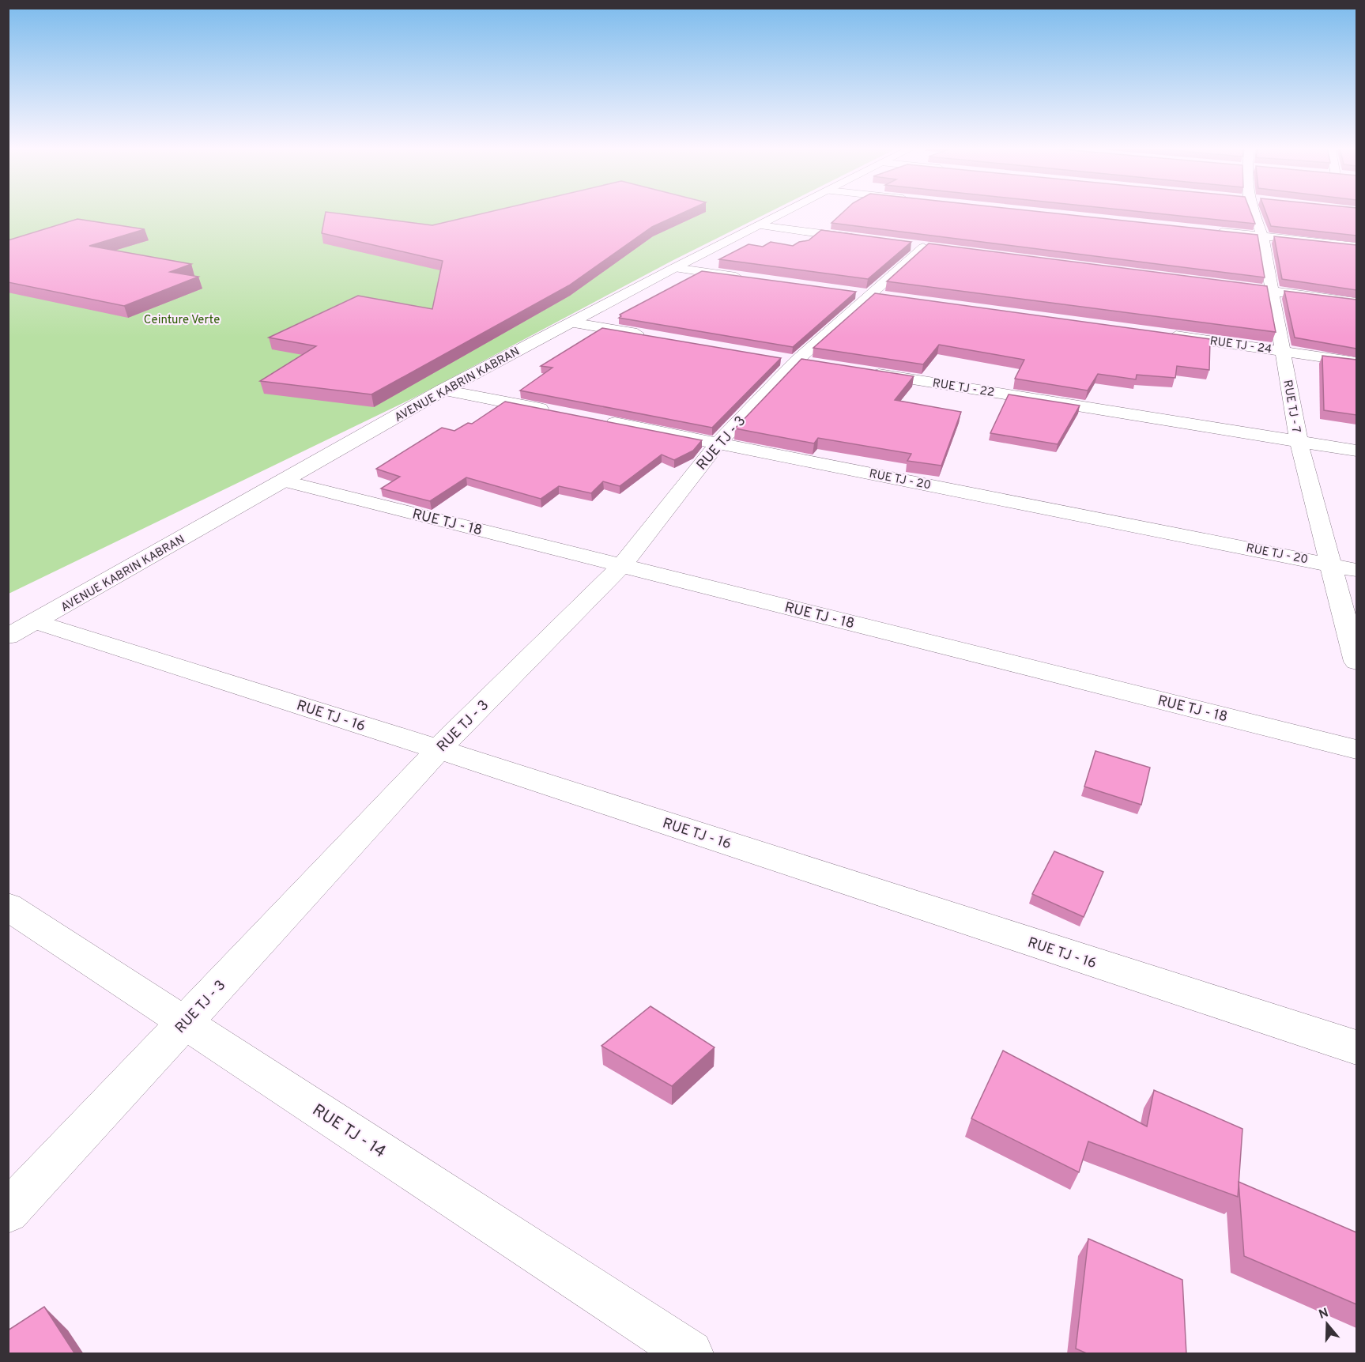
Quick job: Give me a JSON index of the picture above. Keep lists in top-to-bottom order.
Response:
{
  "streets": {
    "street": [
      "RUE TJ - 24",
      "AVENUE KABRIN KABRAN",
      "RUE TJ - 22",
      "RUE TJ - 7",
      "RUE TJ - 3",
      "RUE TJ - 20",
      "RUE TJ - 18",
      "RUE TJ - 16",
      "RUE TJ - 14"
    ]
  },
  "crossings": [
    ["RUE TJ - 24", "RUE TJ - 7"],
    ["AVENUE KABRIN KABRAN", "RUE TJ - 18"],
    ["AVENUE KABRIN KABRAN", "RUE TJ - 16"],
    ["RUE TJ - 22", "RUE TJ - 7"],
    ["RUE TJ - 7", "RUE TJ - 20"],
    ["RUE TJ - 3", "RUE TJ - 20"],
    ["RUE TJ - 3", "RUE TJ - 18"],
    ["RUE TJ - 3", "RUE TJ - 16"],
    ["RUE TJ - 3", "RUE TJ - 14"]
  ],
  "parks": ["Ceinture Verte"],
  "north": "top"
}
